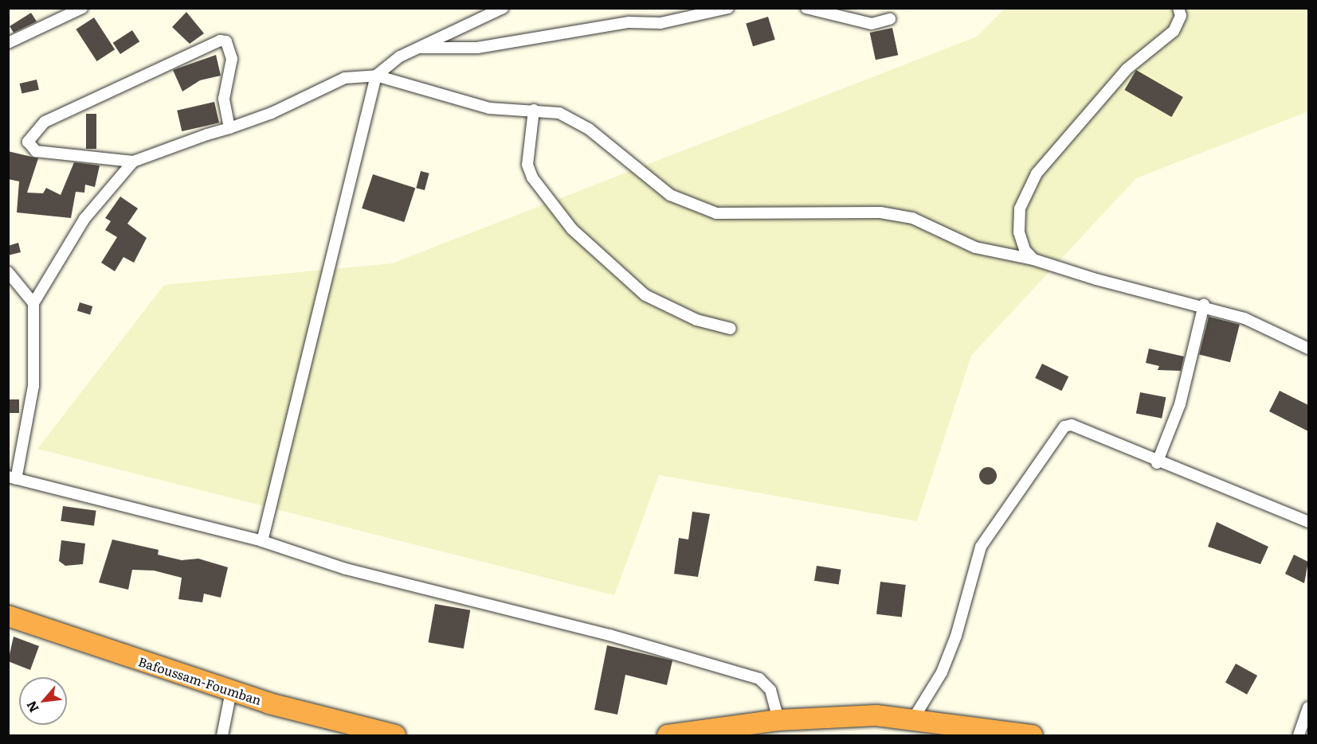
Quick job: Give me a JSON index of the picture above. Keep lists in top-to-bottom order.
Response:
{
  "streets": {
    "highway": ["Bafoussam-Foumban"]
  },
  "north": "bottom left"
}
